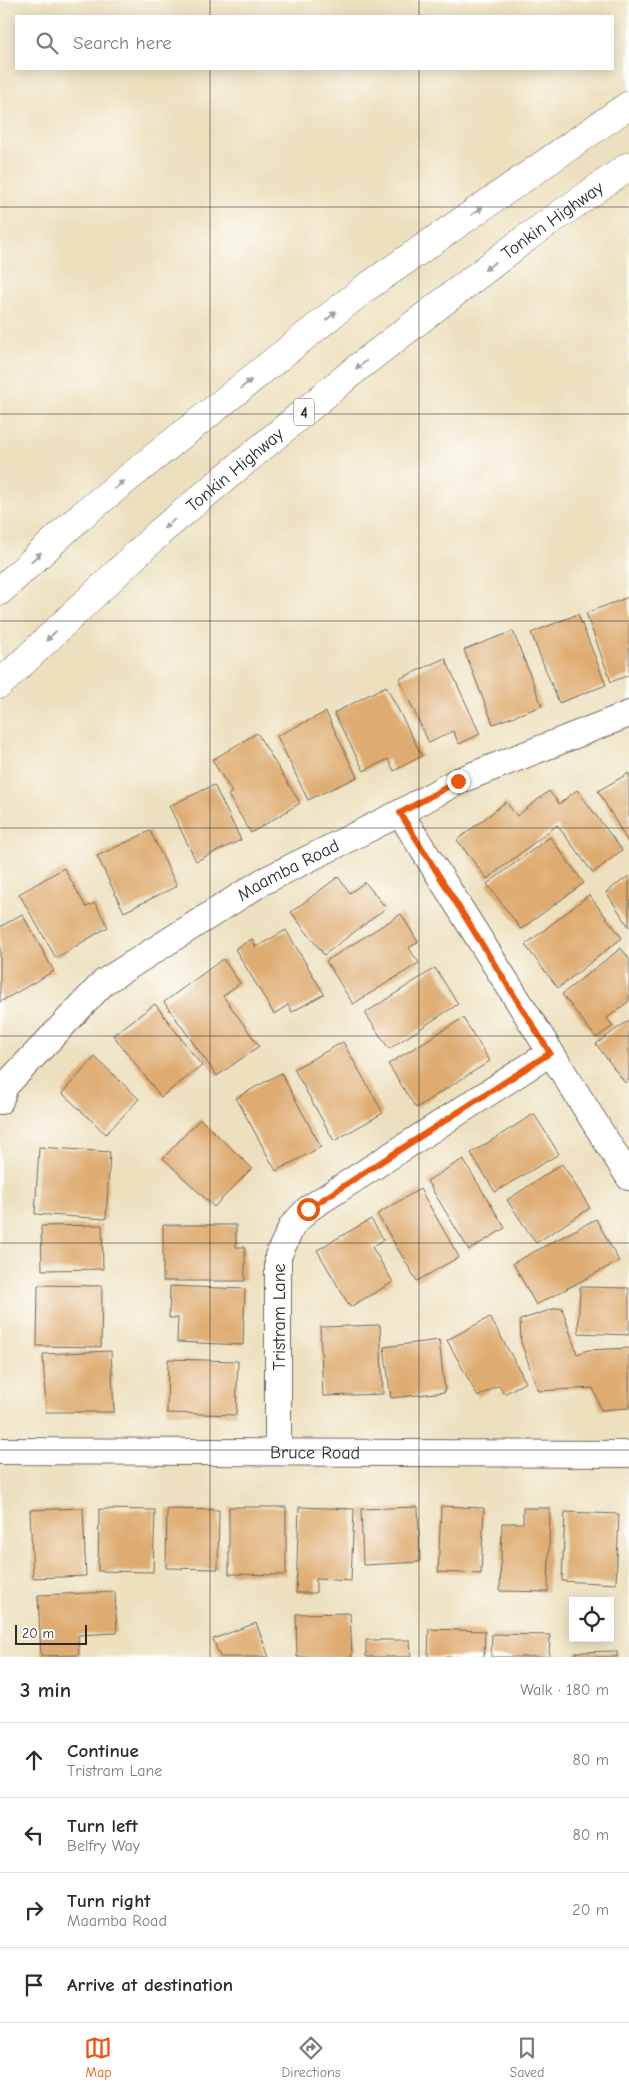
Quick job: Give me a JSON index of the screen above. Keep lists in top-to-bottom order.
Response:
{
  "streets": {
    "highway": ["Tonkin Highway", "4"],
    "street": ["Maamba Road", "Tristram Lane", "Bruce Road"]
  },
  "crossings": [
    ["Tristram Lane", "Bruce Road"]
  ],
  "scale_bar": "20 m",
  "page": {
    "search": "Search here",
    "scale": "20 m",
    "heading": ["3 min", "Walk · 180 m"],
    "list": [
      ["Continue", "Tristram Lane", "80 m"],
      ["Turn left", "Belfry Way", "80 m"],
      ["Turn right", "Maamba Road", "20 m"],
      "Arrive at destination"
    ],
    "nav": ["Map", "Directions", "Saved"]
  }
}
